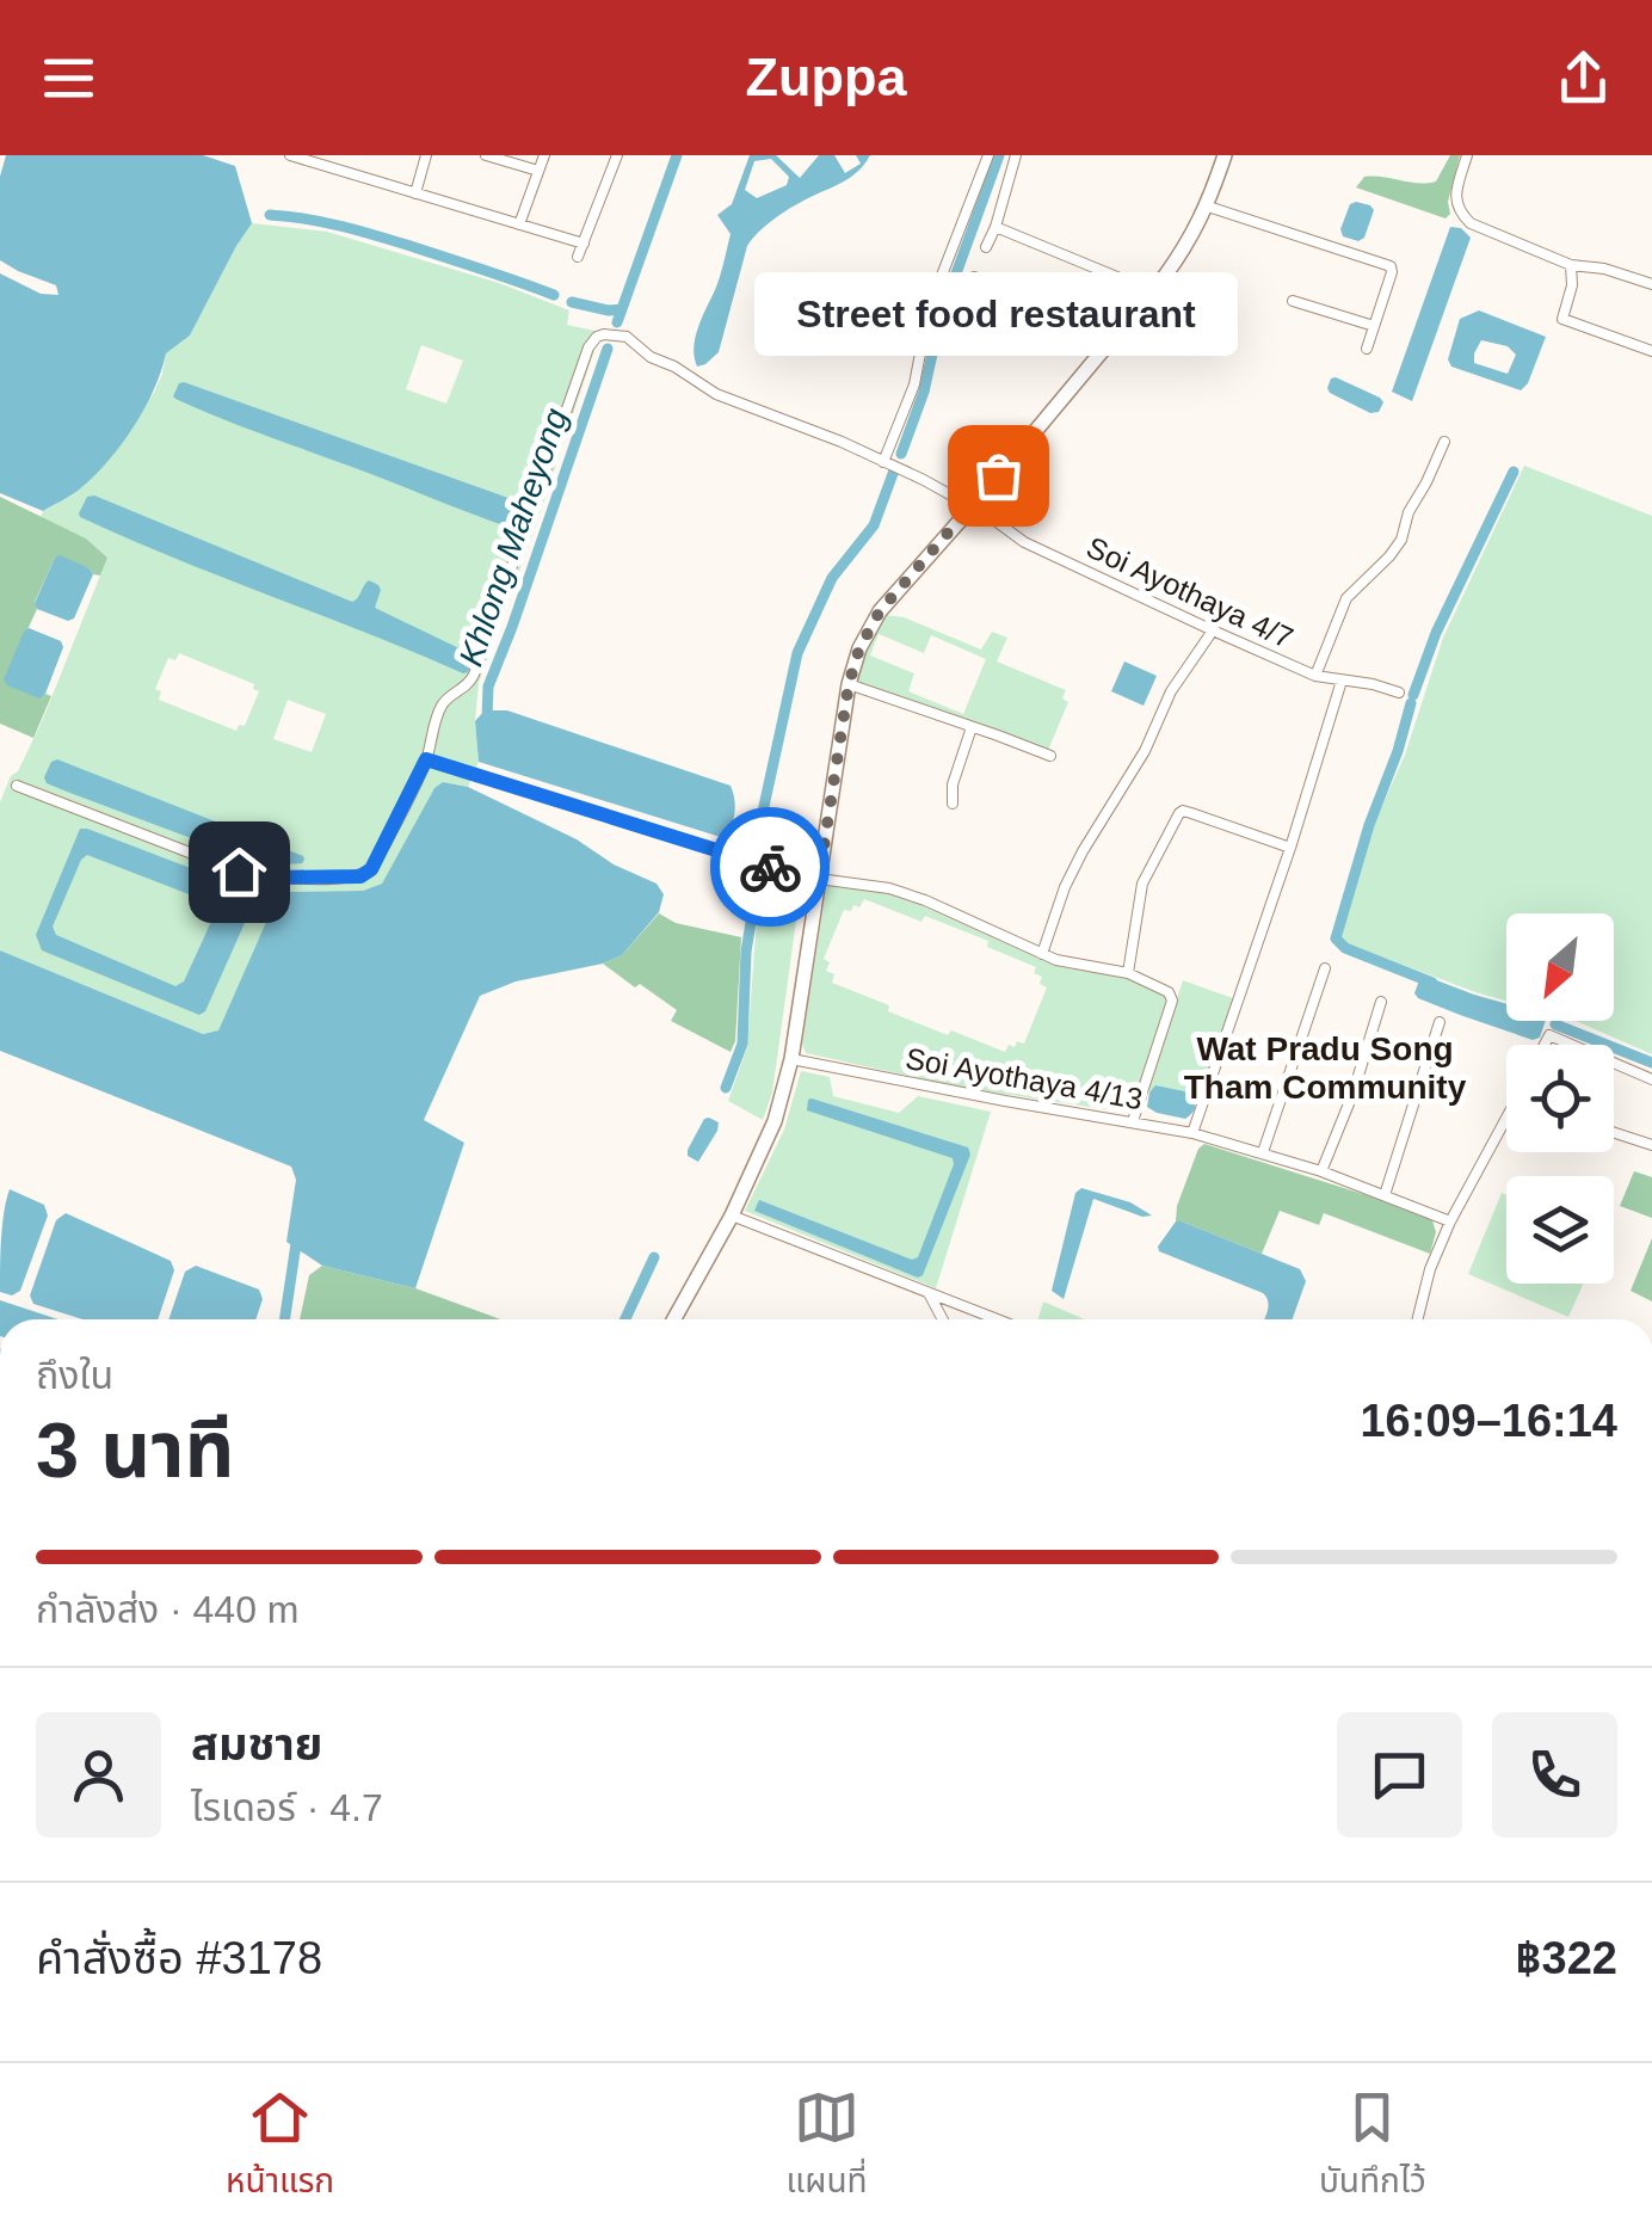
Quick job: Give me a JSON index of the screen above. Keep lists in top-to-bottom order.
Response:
{
  "streets": {
    "street": ["Soi Ayothaya 4/7", "Soi Ayothaya 4/13"]
  },
  "districts": ["Wat Pradu Song Tham Community"],
  "water": ["Khlong Maheyong"],
  "places": ["Street food restaurant"],
  "north": "bottom left",
  "page": {
    "header": "Zuppa",
    "bubble": "Street food restaurant",
    "heading": ["3 นาที", "ถึงใน", "16:09–16:14"],
    "panel": [
      "สมชาย",
      "ไรเดอร์ · 4.7",
      "คำสั่งซื้อ #3178",
      "฿322"
    ],
    "bar": "กำลังส่ง · 440 m",
    "tabs": ["หน้าแรก", "แผนที่", "บันทึกไว้"]
  }
}
